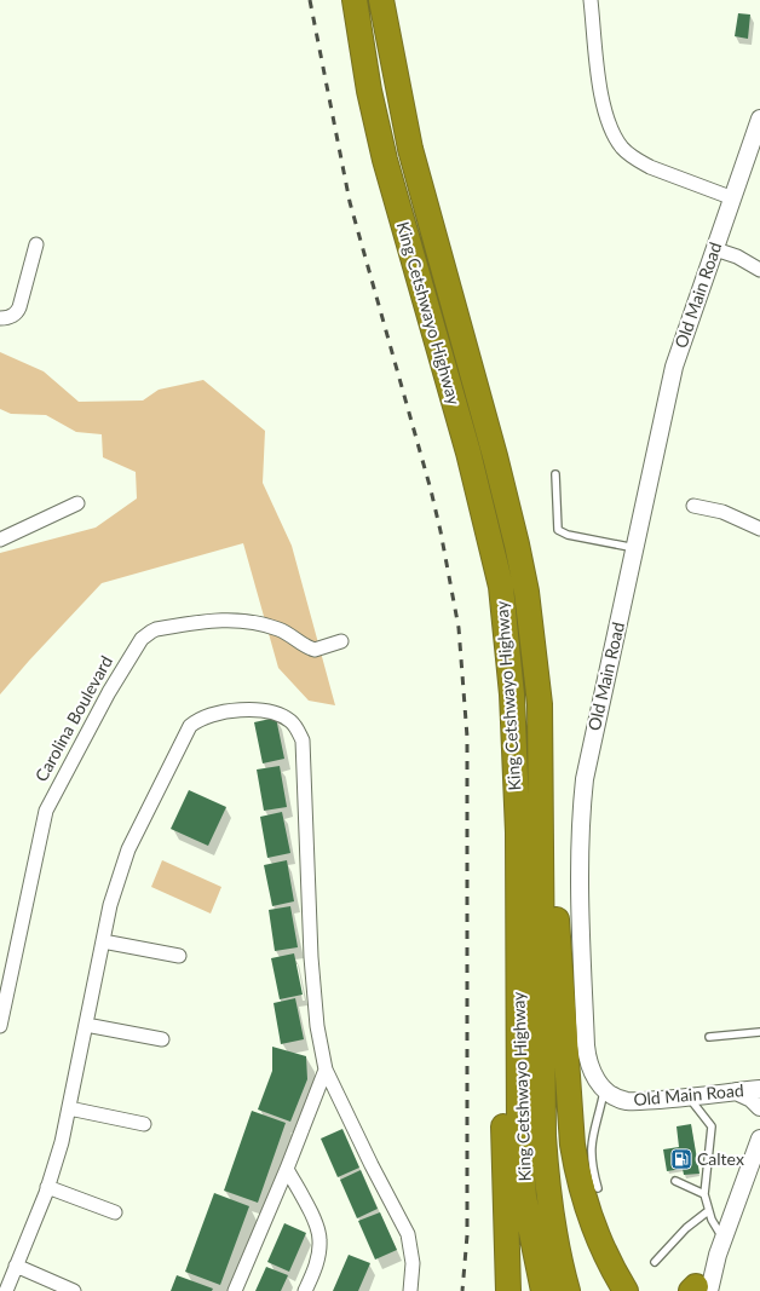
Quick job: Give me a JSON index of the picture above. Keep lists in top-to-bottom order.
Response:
{
  "streets": {
    "highway": ["King Cetshwayo Highway"],
    "street": ["Old Main Road", "Carolina Boulevard"]
  },
  "places": {
    "fuel station": ["Caltex"]
  }
}
